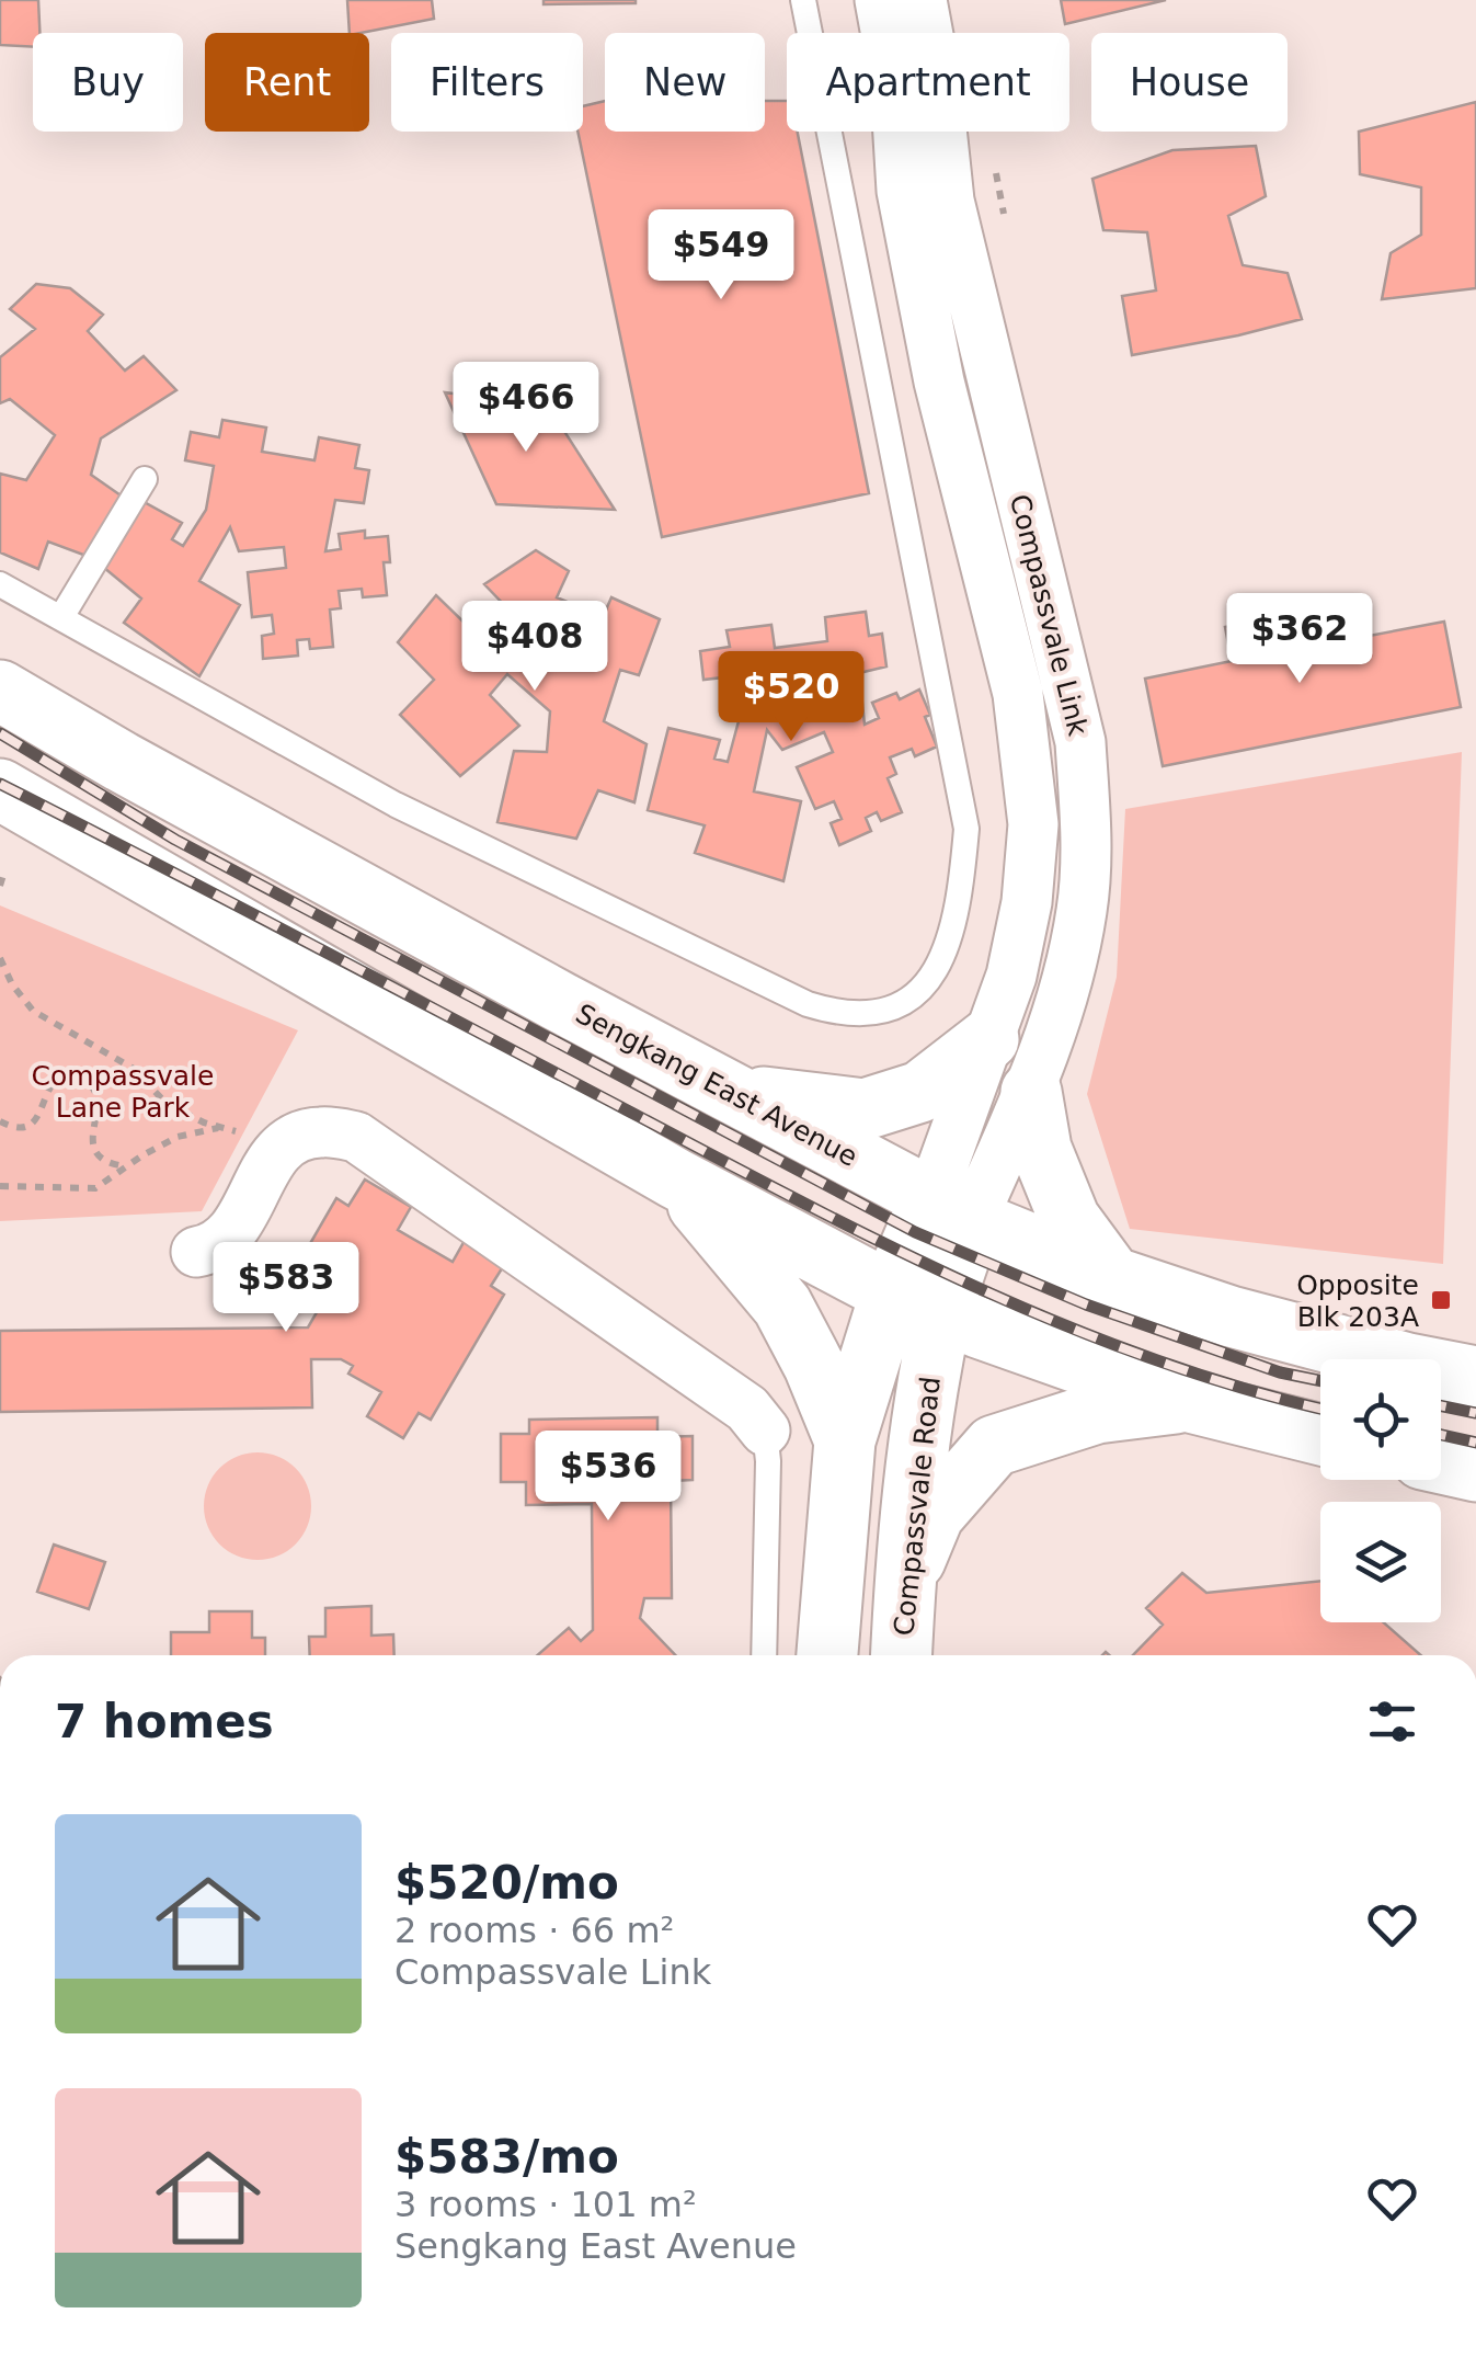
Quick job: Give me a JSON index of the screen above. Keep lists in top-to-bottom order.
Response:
{
  "streets": {
    "main road": ["Sengkang East Avenue", "Compassvale Road"],
    "street": ["Compassvale Link"]
  },
  "crossings": [
    ["Compassvale Link", "Sengkang East Avenue"],
    ["Compassvale Link", "Compassvale Road"],
    ["Sengkang East Avenue", "Compassvale Road"]
  ],
  "parks": ["Compassvale Lane Park"],
  "places": {
    "transit": ["Opposite Blk 203A"]
  },
  "page": {
    "chip": [
      "Buy",
      "Rent",
      "Filters",
      "New",
      "Apartment",
      "House"
    ],
    "price": [
      "$549",
      "$466",
      "$362",
      "$408",
      "$520",
      "$583",
      "$536"
    ],
    "heading": "7 homes",
    "list": [
      {
        "name": "$520/mo",
        "note": "2 rooms · 66 m² · Compassvale Link"
      },
      {
        "name": "$583/mo",
        "note": "3 rooms · 101 m² · Sengkang East Avenue"
      }
    ]
  }
}
